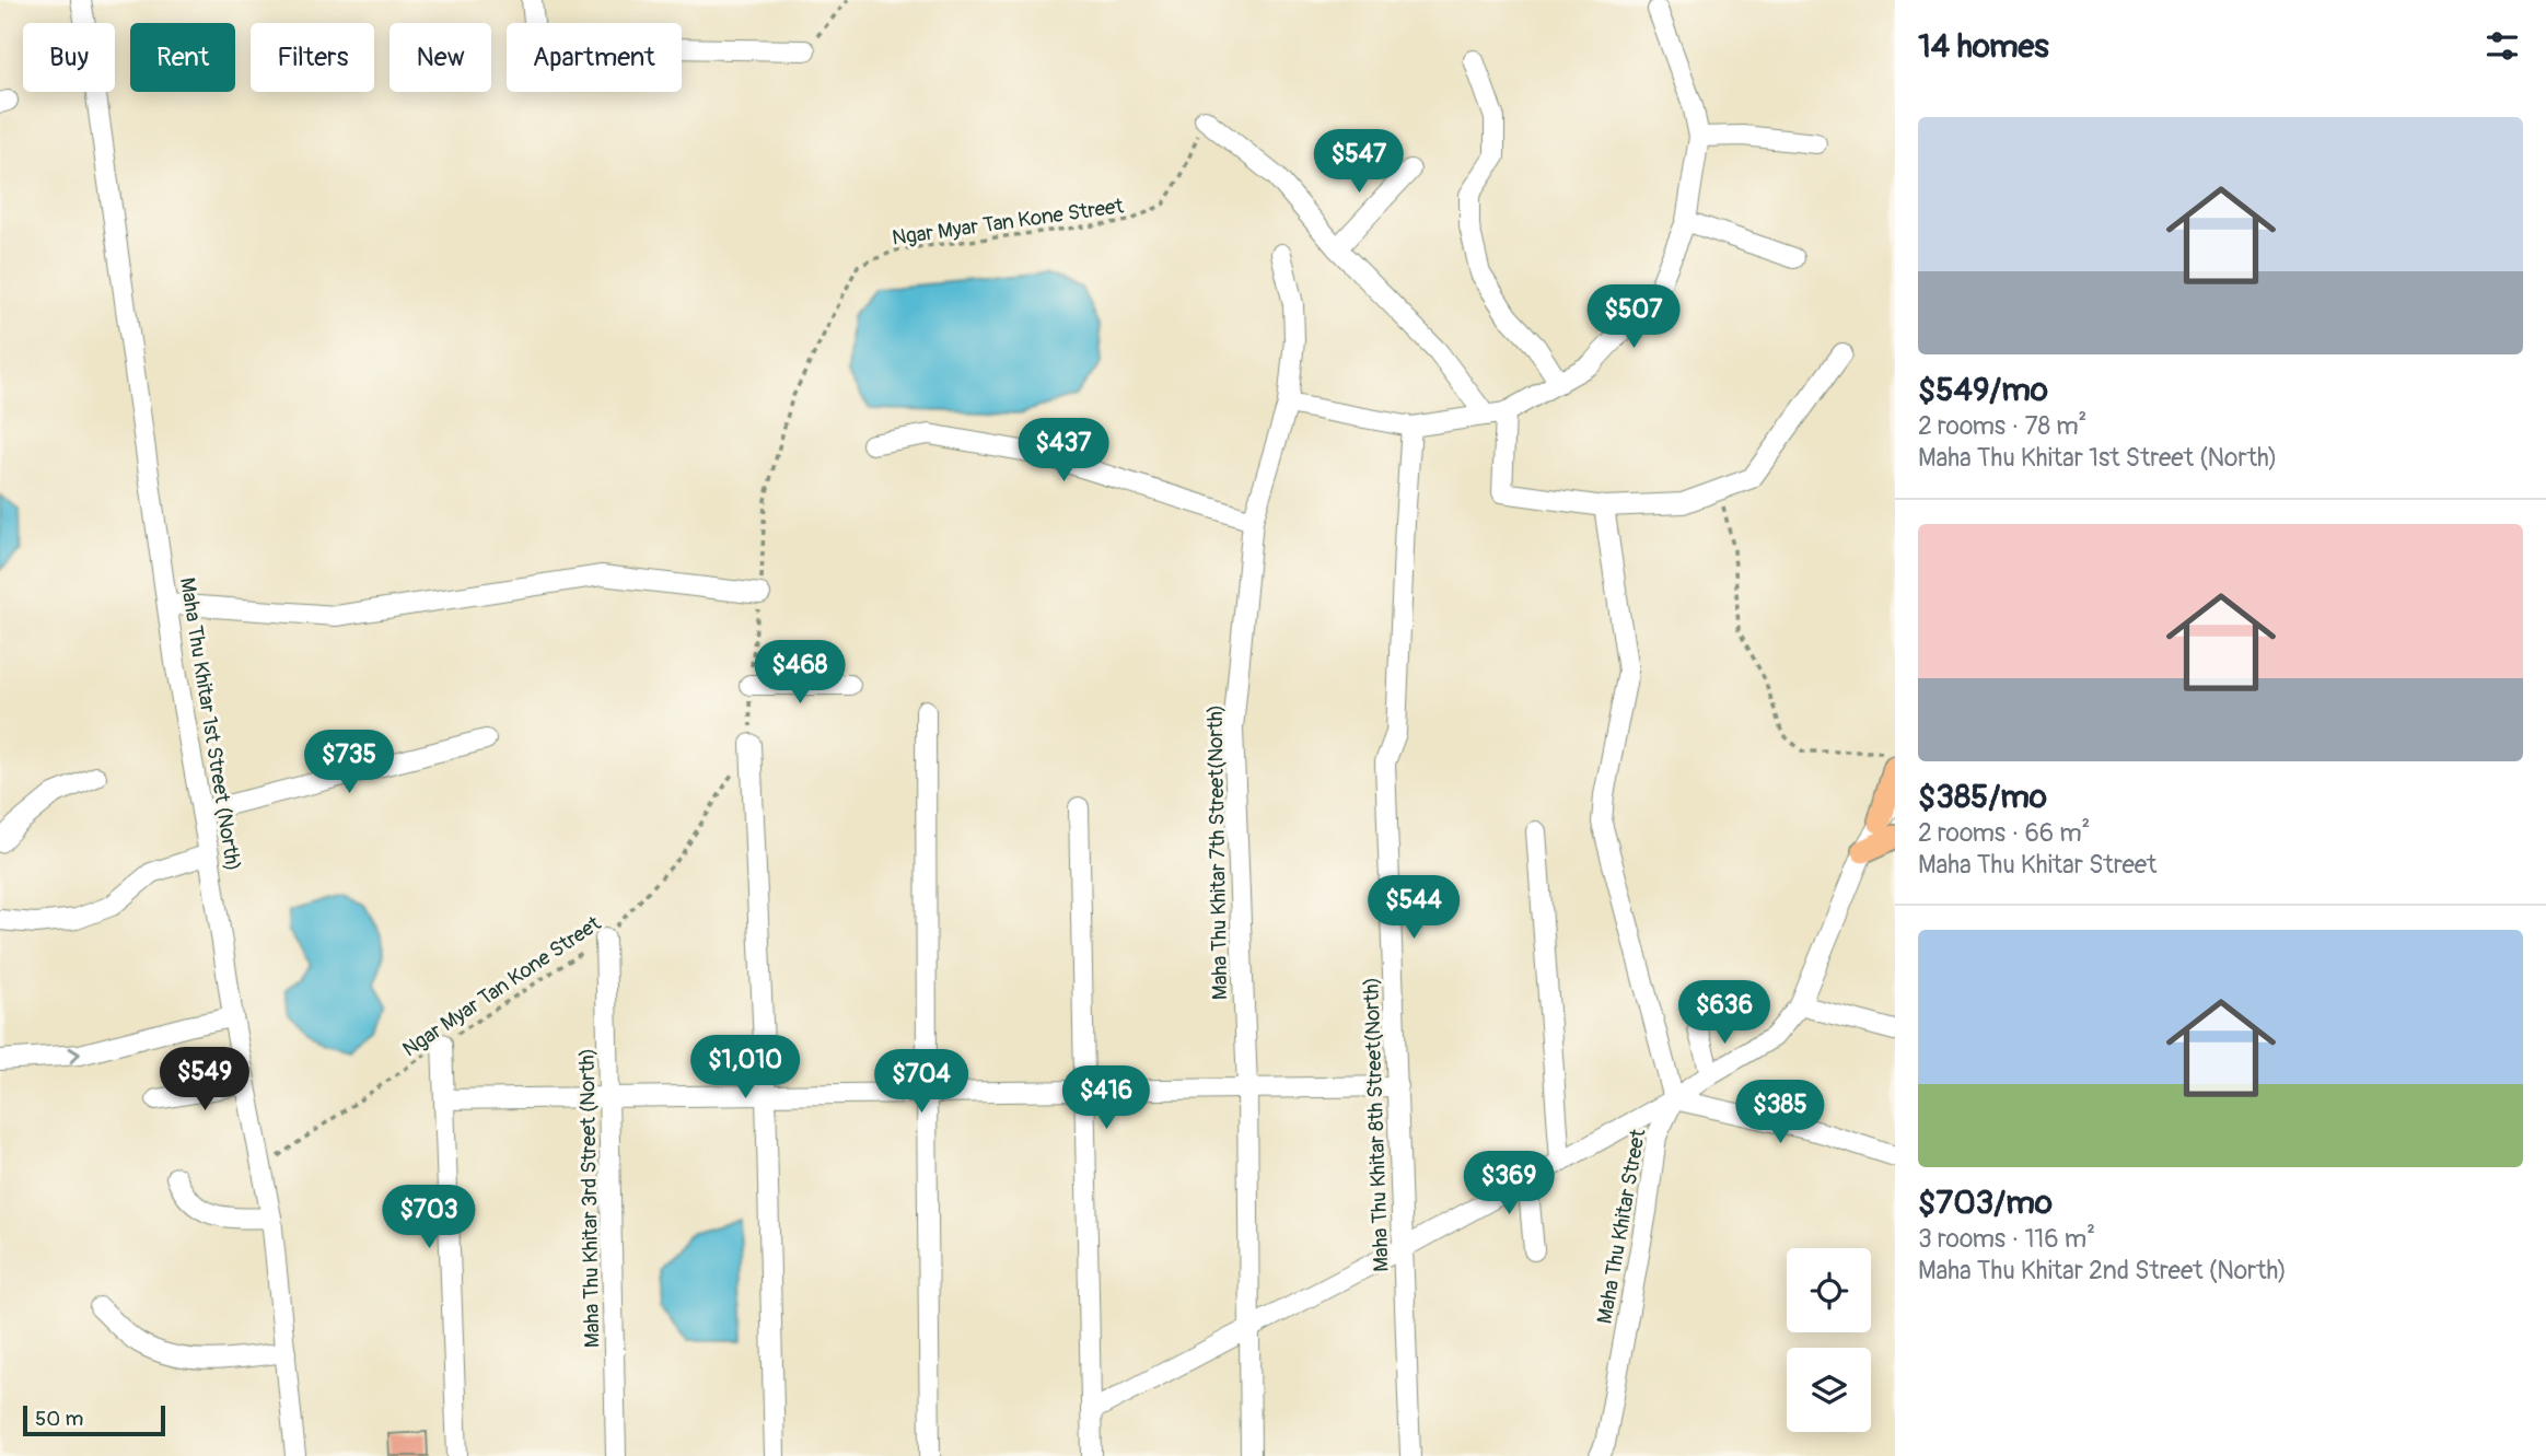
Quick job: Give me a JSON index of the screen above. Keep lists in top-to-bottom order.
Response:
{
  "streets": {
    "street": [
      "Maha Thu Khitar 1st Street (North)",
      "Maha Thu Khitar 7th Street(North)",
      "Maha Thu Khitar 8th Street(North)",
      "Maha Thu Khitar 3rd Street (North)",
      "Maha Thu Khitar Street"
    ],
    "path": ["Ngar Myar Tan Kone Street"]
  },
  "crossings": [
    ["Ngar Myar Tan Kone Street", "Maha Thu Khitar 1st Street (North)"],
    ["Ngar Myar Tan Kone Street", "Maha Thu Khitar 3rd Street (North)"]
  ],
  "scale_bar": "50 m",
  "page": {
    "heading": "14 homes",
    "chip": [
      "Buy",
      "Rent",
      "Filters",
      "New",
      "Apartment"
    ],
    "list": [
      {
        "name": "$549/mo",
        "note": "2 rooms · 78 m² · Maha Thu Khitar 1st Street (North)"
      },
      {
        "name": "$385/mo",
        "note": "2 rooms · 66 m² · Maha Thu Khitar Street"
      },
      {
        "name": "$703/mo",
        "note": "3 rooms · 116 m² · Maha Thu Khitar 2nd Street (North)"
      }
    ],
    "price": [
      "$547",
      "$507",
      "$437",
      "$468",
      "$735",
      "$544",
      "$636",
      "$1,010",
      "$549",
      "$704",
      "$416",
      "$385",
      "$369",
      "$703"
    ],
    "scale": "50 m"
  }
}
